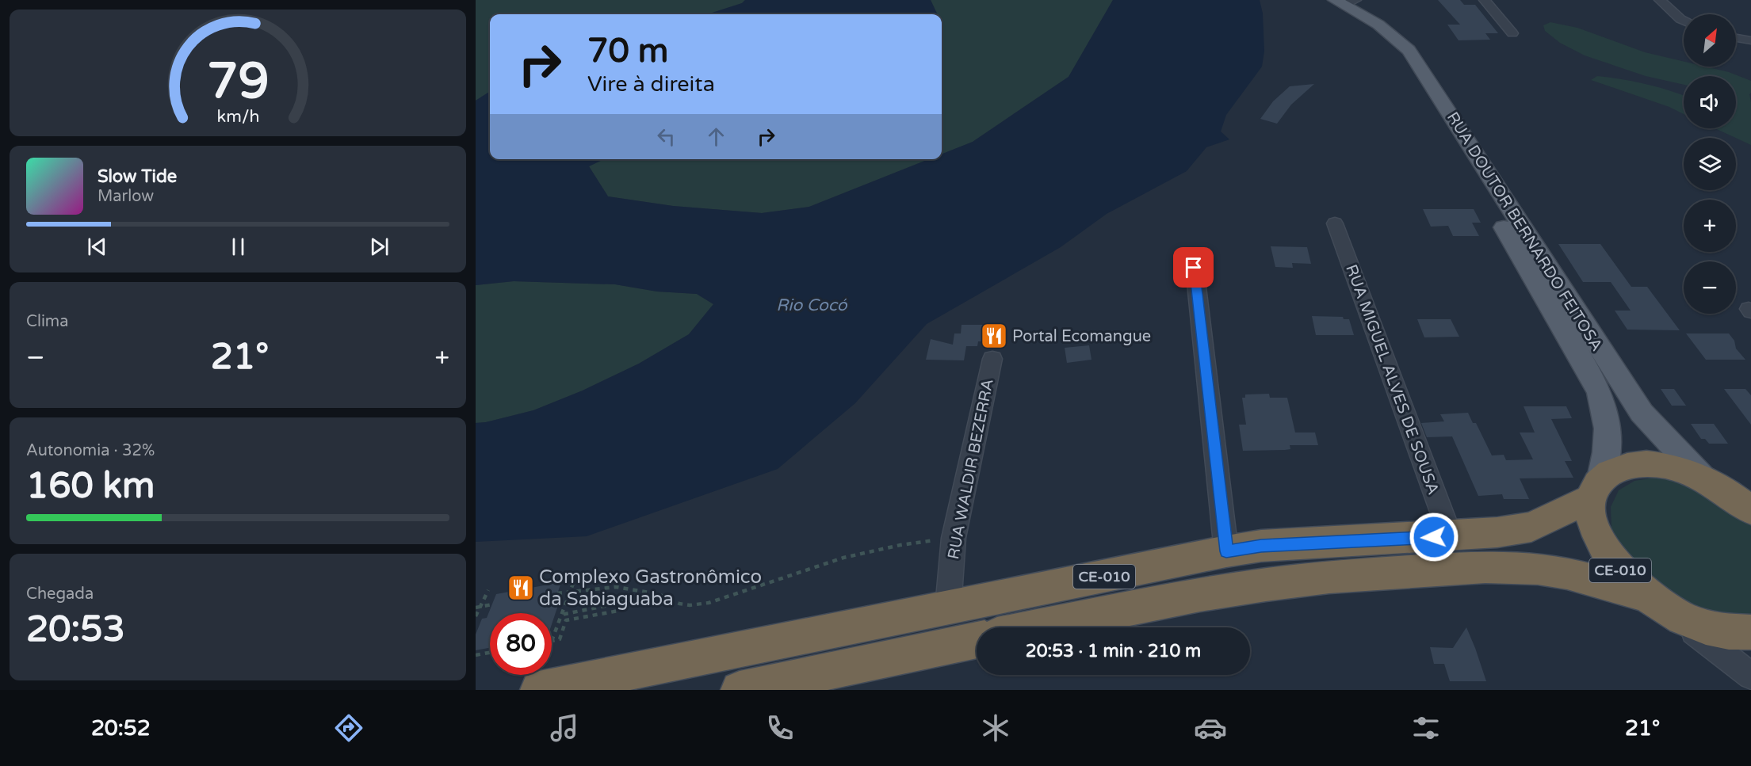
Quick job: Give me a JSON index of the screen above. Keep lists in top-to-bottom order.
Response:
{
  "streets": {
    "highway": ["CE-010"],
    "main road": ["RUA DOUTOR BERNARDO FEITOSA"],
    "street": ["RUA MIGUEL ALVES DE SOUSA", "RUA WALDIR BEZERRA"]
  },
  "crossings": [
    ["RUA DOUTOR BERNARDO FEITOSA", "CE-010"],
    ["RUA MIGUEL ALVES DE SOUSA", "CE-010"],
    ["RUA WALDIR BEZERRA", "CE-010"]
  ],
  "water": ["Rio Cocó"],
  "places": {
    "restaurant": ["Portal Ecomangue", "Complexo Gastronômico da Sabiaguaba"]
  },
  "north": "top right",
  "page": {
    "map_buttons": ["+", "−"],
    "turn": ["70 m", "Vire à direita"],
    "song": ["Slow Tide", "Marlow"],
    "tile": [
      "Clima",
      ["Autonomia · 32%", "160 km"],
      ["Chegada", "20:53"]
    ],
    "heat": ["−", "21°", "+"],
    "limit": "80",
    "trip": "20:53 · 1 min · 210 m",
    "tabs": ["20:52", "21°"],
    "gauge": ["79", "km/h"]
  }
}
